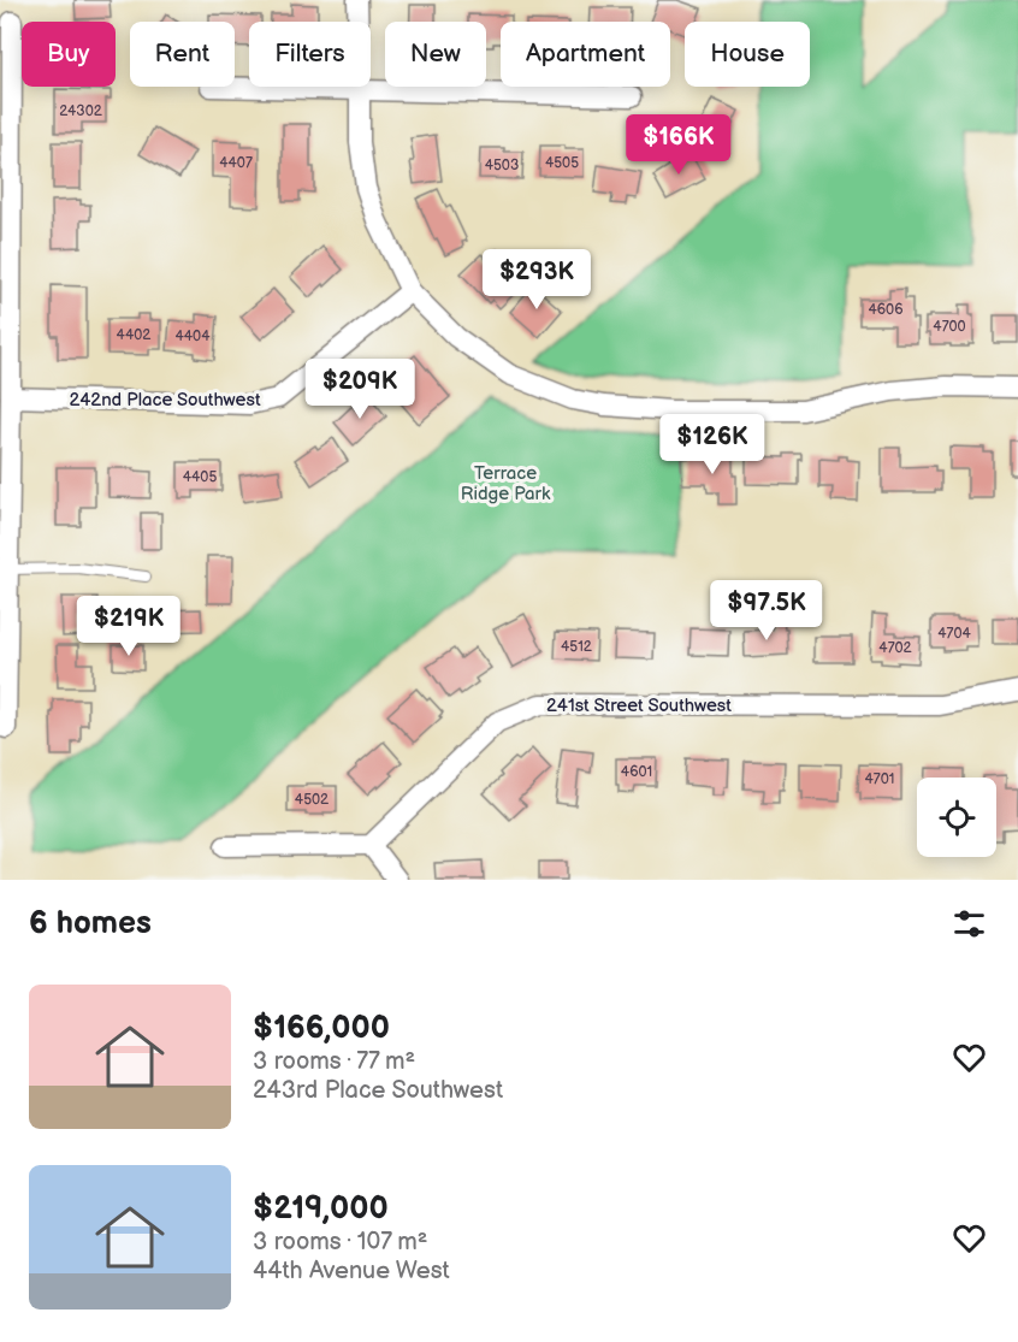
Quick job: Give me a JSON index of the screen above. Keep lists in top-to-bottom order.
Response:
{
  "streets": {
    "street": ["242nd Place Southwest", "241st Street Southwest"]
  },
  "parks": ["Terrace Ridge Park"],
  "house_numbers": [
    "24302",
    "4407",
    "4505",
    "4503",
    "4606",
    "4700",
    "4402",
    "4404",
    "4405",
    "4704",
    "4512",
    "4702",
    "4601",
    "4701",
    "4502"
  ],
  "page": {
    "chip": [
      "Buy",
      "Rent",
      "Filters",
      "New",
      "Apartment",
      "House"
    ],
    "price": [
      "$166K",
      "$293K",
      "$209K",
      "$126K",
      "$97.5K",
      "$219K"
    ],
    "heading": "6 homes",
    "list": [
      {
        "name": "$166,000",
        "note": "3 rooms · 77 m² · 243rd Place Southwest"
      },
      {
        "name": "$219,000",
        "note": "3 rooms · 107 m² · 44th Avenue West"
      }
    ]
  }
}
